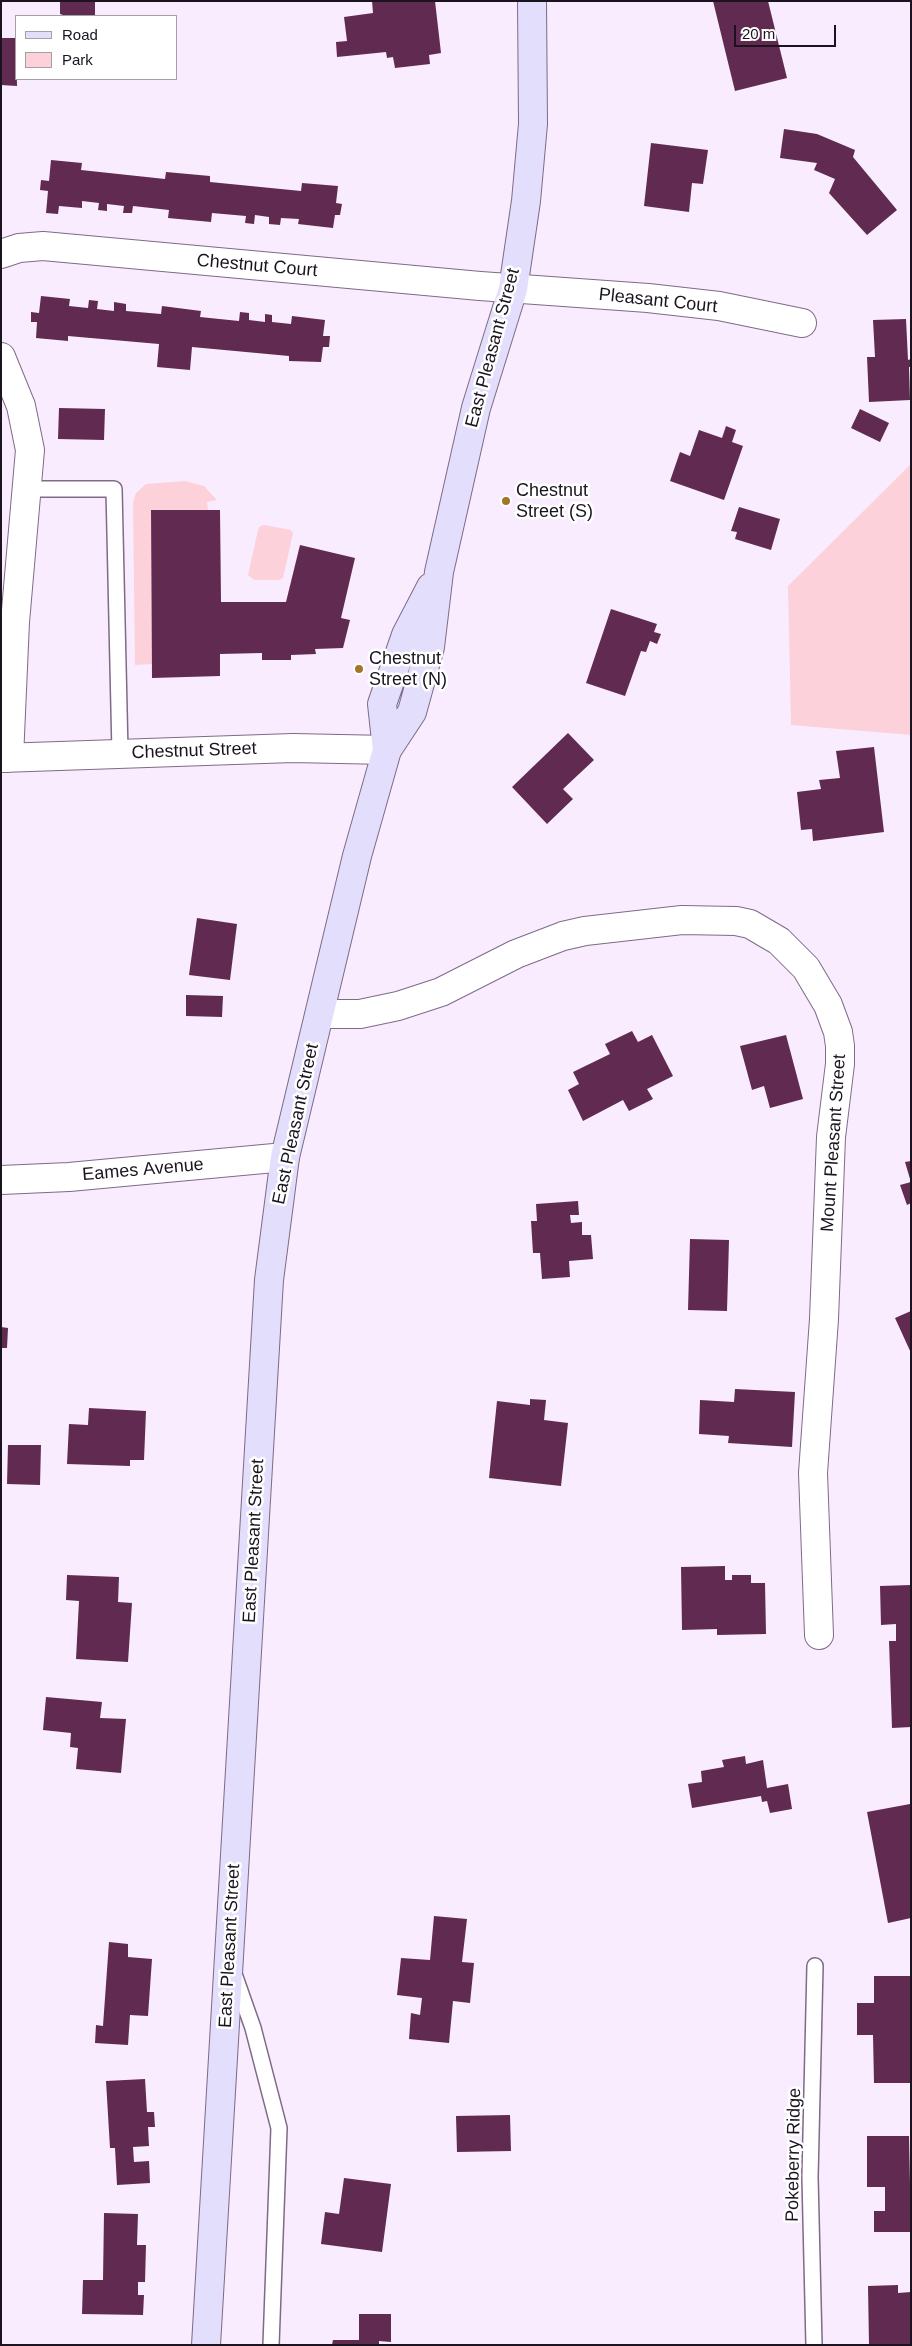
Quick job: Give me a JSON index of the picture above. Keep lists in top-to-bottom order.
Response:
{
  "streets": {
    "main road": ["East Pleasant Street"],
    "street": [
      "Chestnut Court",
      "Pleasant Court",
      "Chestnut Street",
      "Mount Pleasant Street",
      "Eames Avenue"
    ],
    "lane": ["Pokeberry Ridge"]
  },
  "crossings": [
    ["Chestnut Court", "Pleasant Court"],
    ["Chestnut Court", "East Pleasant Street"],
    ["Pleasant Court", "East Pleasant Street"],
    ["East Pleasant Street", "Chestnut Street"],
    ["East Pleasant Street", "Mount Pleasant Street"],
    ["East Pleasant Street", "Eames Avenue"]
  ],
  "places": ["Chestnut Street (S)", "Chestnut Street (N)"],
  "legend": ["Road", "Park"],
  "scale_bar": "20 m"
}
